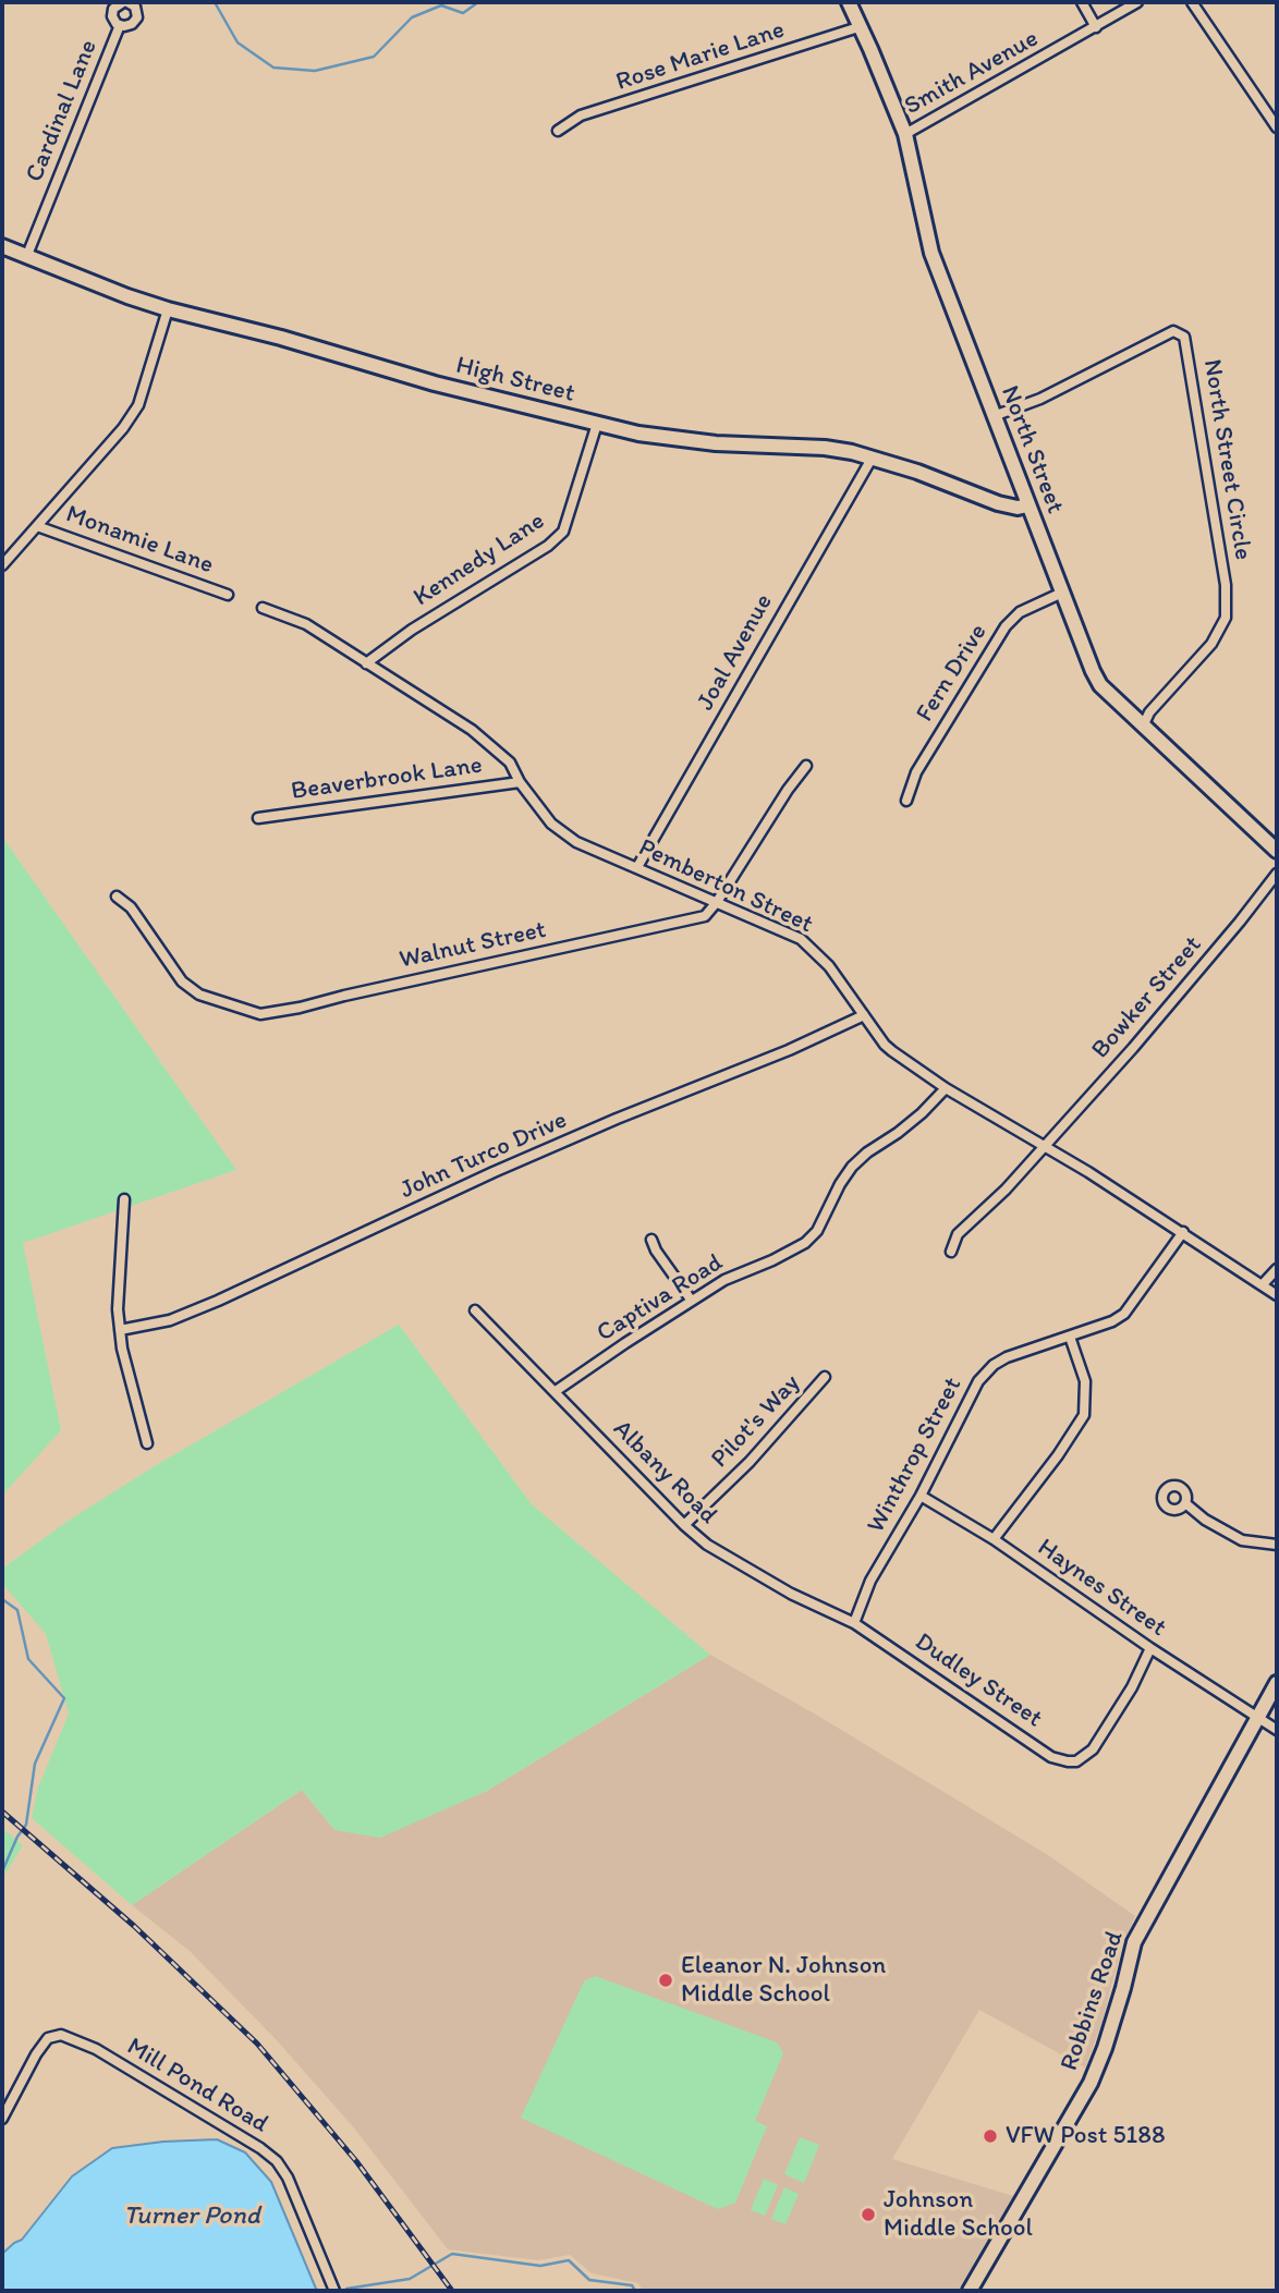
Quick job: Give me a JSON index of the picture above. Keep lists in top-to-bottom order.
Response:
{
  "streets": {
    "street": [
      "Rose Marie Lane",
      "Smith Avenue",
      "Cardinal Lane",
      "High Street",
      "North Street",
      "North Street Circle",
      "Monamie Lane",
      "Kennedy Lane",
      "Joal Avenue",
      "Fern Drive",
      "Beaverbrook Lane",
      "Pemberton Street",
      "Walnut Street",
      "Bowker Street",
      "John Turco Drive",
      "Captiva Road",
      "Pilot's Way",
      "Winthrop Street",
      "Albany Road",
      "Haynes Street",
      "Dudley Street",
      "Robbins Road",
      "Mill Pond Road"
    ]
  },
  "crossings": [
    ["Rose Marie Lane", "North Street"],
    ["Smith Avenue", "North Street"],
    ["Cardinal Lane", "High Street"],
    ["High Street", "North Street"],
    ["High Street", "Kennedy Lane"],
    ["High Street", "Joal Avenue"],
    ["North Street", "North Street Circle"],
    ["North Street", "Fern Drive"],
    ["Kennedy Lane", "Pemberton Street"],
    ["Joal Avenue", "Pemberton Street"],
    ["Beaverbrook Lane", "Pemberton Street"],
    ["Pemberton Street", "Walnut Street"],
    ["Pemberton Street", "Bowker Street"],
    ["Pemberton Street", "John Turco Drive"],
    ["Pemberton Street", "Captiva Road"],
    ["Pemberton Street", "Winthrop Street"],
    ["Captiva Road", "Albany Road"],
    ["Pilot's Way", "Albany Road"],
    ["Winthrop Street", "Albany Road"],
    ["Winthrop Street", "Haynes Street"],
    ["Winthrop Street", "Dudley Street"],
    ["Albany Road", "Dudley Street"],
    ["Haynes Street", "Dudley Street"],
    ["Haynes Street", "Robbins Road"]
  ],
  "water": ["Turner Pond"],
  "places": ["Eleanor N. Johnson Middle School", "VFW Post 5188", "Johnson Middle School"]
}
